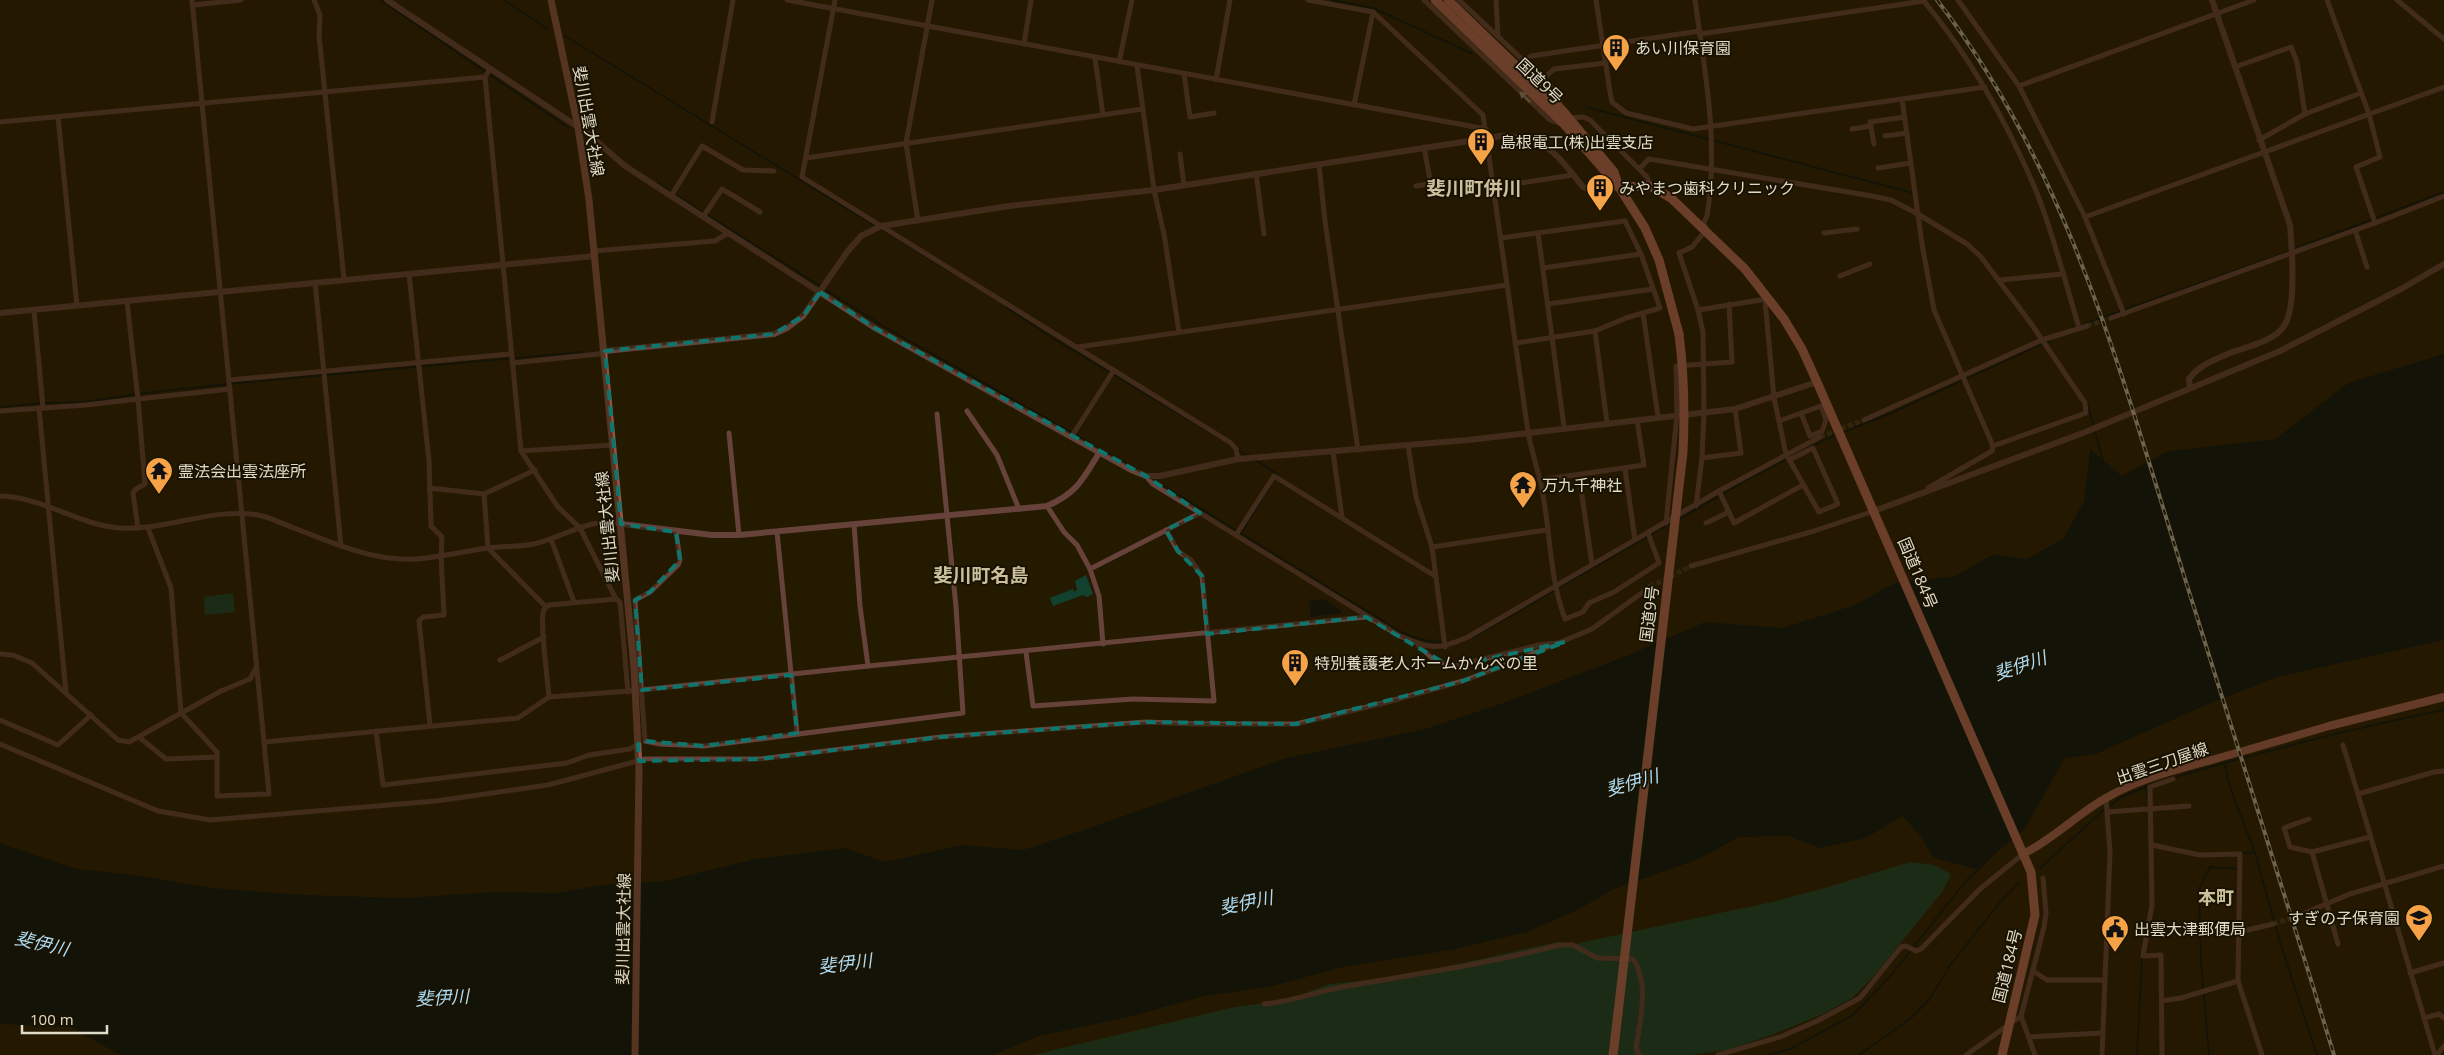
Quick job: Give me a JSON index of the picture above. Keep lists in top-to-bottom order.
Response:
{
  "streets": {
    "highway": ["国道9号", "国道184号"],
    "main road": ["斐川出雲大社線", "出雲三刀屋線"]
  },
  "crossings": [
    ["国道184号", "出雲三刀屋線"]
  ],
  "districts": ["斐川町併川", "斐川町名島", "本町"],
  "water": ["斐伊川"],
  "places": {
    "building": [
      "あい川保育園",
      "島根電工(株)出雲支店",
      "みやまつ歯科クリニック",
      "特別養護老人ホームかんべの里"
    ],
    "temple": ["霊法会出雲法座所", "万九千神社"],
    "school or university": ["すぎの子保育園"],
    "public building": ["出雲大津郵便局"]
  },
  "scale_bar": "100 m"
}
